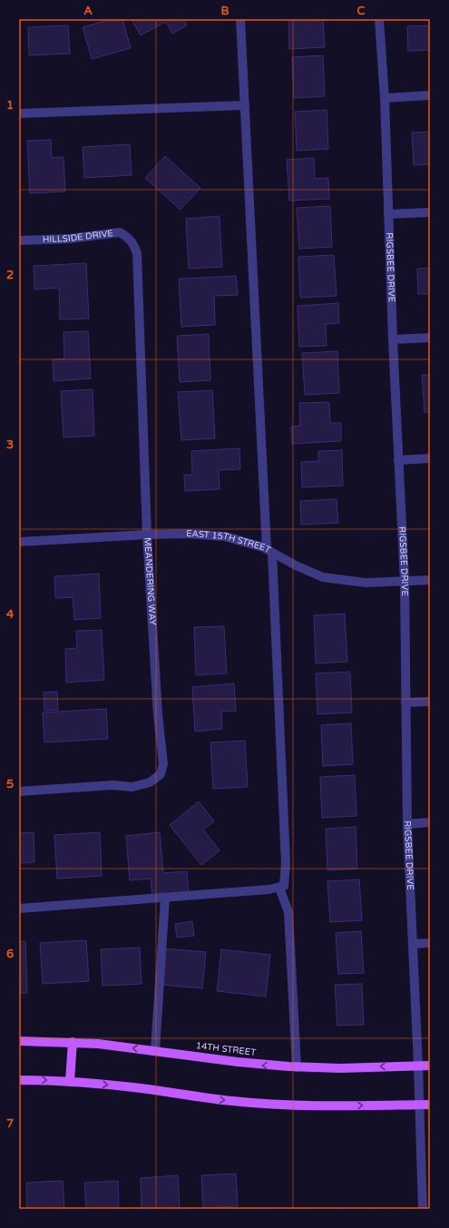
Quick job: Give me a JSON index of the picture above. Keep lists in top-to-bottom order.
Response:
{
  "streets": {
    "main road": ["14TH STREET"],
    "street": [
      "HILLSIDE DRIVE",
      "RIGSBEE DRIVE",
      "EAST 15TH STREET",
      "MEANDERING WAY"
    ]
  },
  "crossings": [
    ["HILLSIDE DRIVE", "MEANDERING WAY"],
    ["RIGSBEE DRIVE", "EAST 15TH STREET"],
    ["RIGSBEE DRIVE", "14TH STREET"],
    ["EAST 15TH STREET", "MEANDERING WAY"]
  ],
  "grid": {
    "columns": ["A", "B", "C"],
    "rows": [
      "1",
      "2",
      "3",
      "4",
      "5",
      "6",
      "7"
    ]
  }
}
